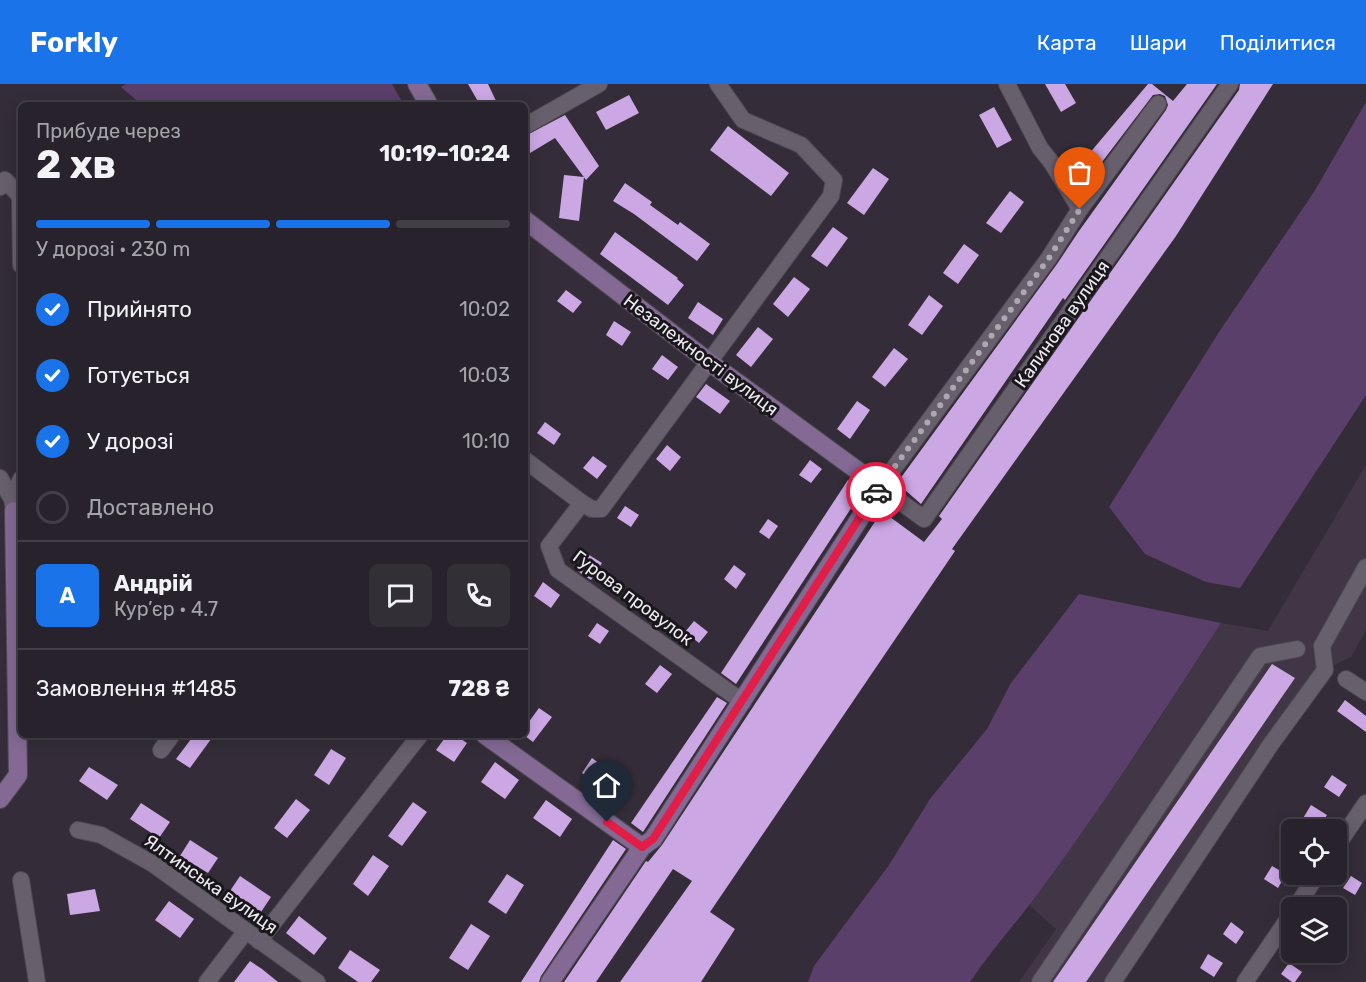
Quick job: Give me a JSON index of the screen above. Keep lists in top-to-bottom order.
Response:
{
  "streets": {
    "street": [
      "Калинова вулиця",
      "Незалежності вулиця",
      "Гурова провулок",
      "Ялтинська вулиця"
    ]
  },
  "crossings": [
    ["Калинова вулиця", "Незалежності вулиця"]
  ],
  "page": {
    "header": "Forkly",
    "nav": ["Карта", "Шари", "Поділитися"],
    "heading": ["2 хв", "Прибуде через", "10:19–10:24"],
    "panel": [
      "Андрій",
      "Кур’єр · 4.7",
      "Замовлення #1485",
      "728 ₴"
    ],
    "bar": "У дорозі · 230 m",
    "list": [
      ["Прийнято", "10:02"],
      ["Готується", "10:03"],
      ["У дорозі", "10:10"],
      "Доставлено"
    ],
    "round": "А"
  }
}
